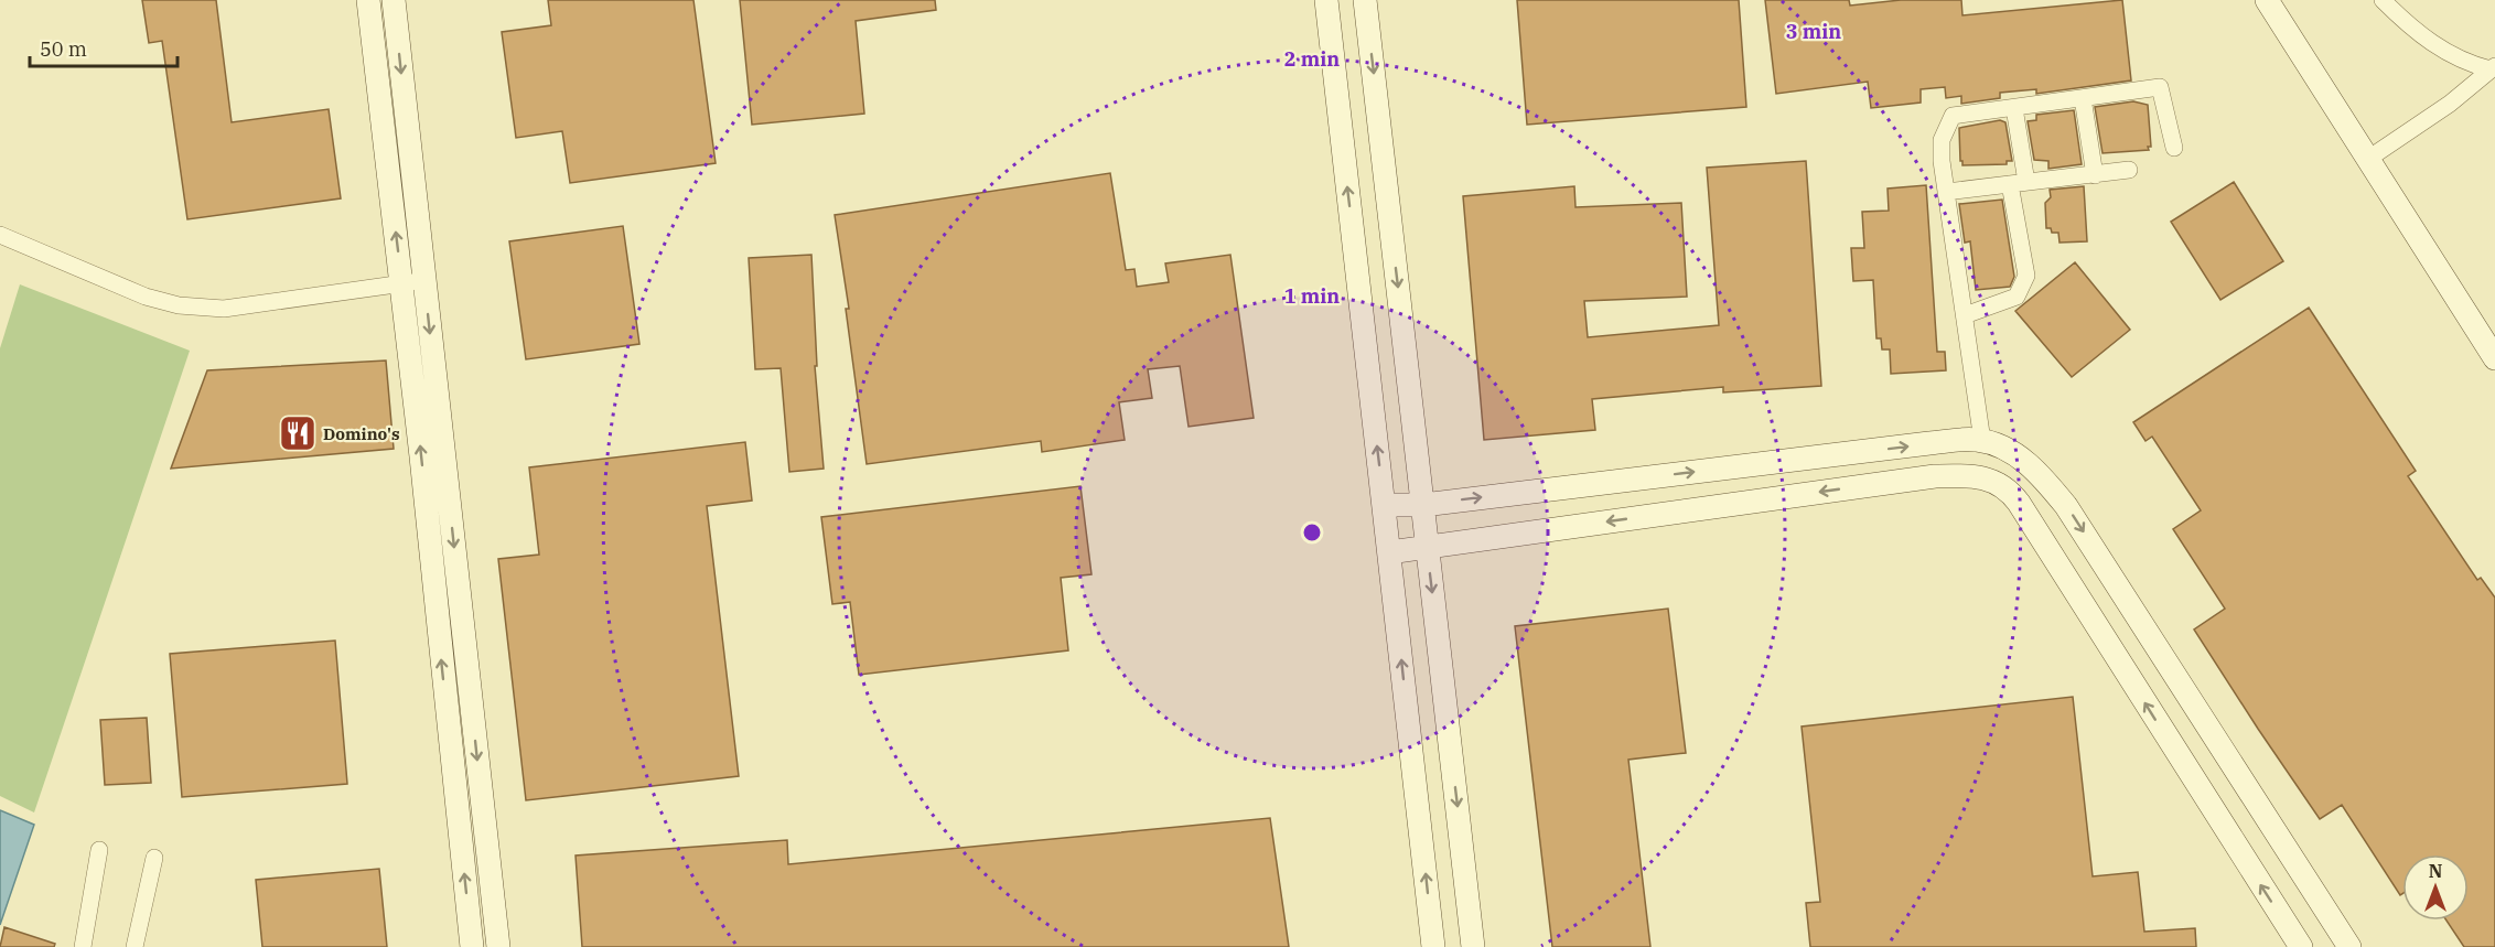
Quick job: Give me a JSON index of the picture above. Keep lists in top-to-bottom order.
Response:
{
  "places": {
    "restaurant": ["Domino's"]
  },
  "scale_bar": "50 m",
  "north": "top",
  "rings": ["3 min", "2 min", "1 min"]
}
